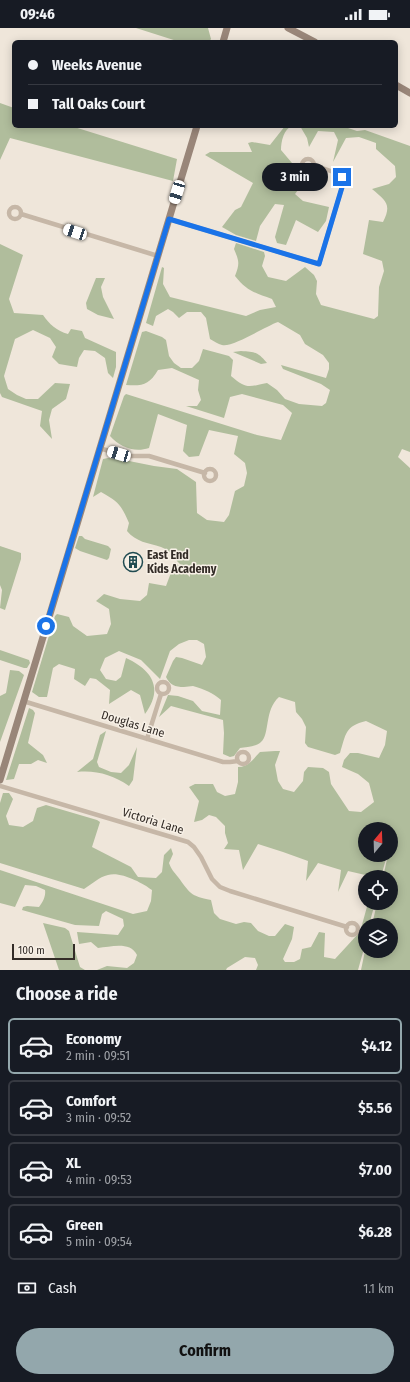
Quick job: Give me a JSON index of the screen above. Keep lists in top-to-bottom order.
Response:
{
  "streets": {
    "street": ["Douglas Lane", "Victoria Lane"]
  },
  "places": {
    "building": ["East End Kids Academy"]
  },
  "scale_bar": "100 m",
  "north": "top",
  "page": {
    "status": "09:46",
    "banner": ["Weeks Avenue", "Tall Oaks Court"],
    "bubble": "3 min",
    "scale": "100 m",
    "heading": "Choose a ride",
    "list": [
      {
        "name": "Economy",
        "note": "2 min · 09:51",
        "value": "$4.12"
      },
      {
        "name": "Comfort",
        "note": "3 min · 09:52",
        "value": "$5.56"
      },
      {
        "name": "XL",
        "note": "4 min · 09:53",
        "value": "$7.00"
      },
      {
        "name": "Green",
        "note": "5 min · 09:54",
        "value": "$6.28"
      }
    ],
    "pay": ["Cash", "1.1 km"],
    "buttons": "Confirm"
  }
}
